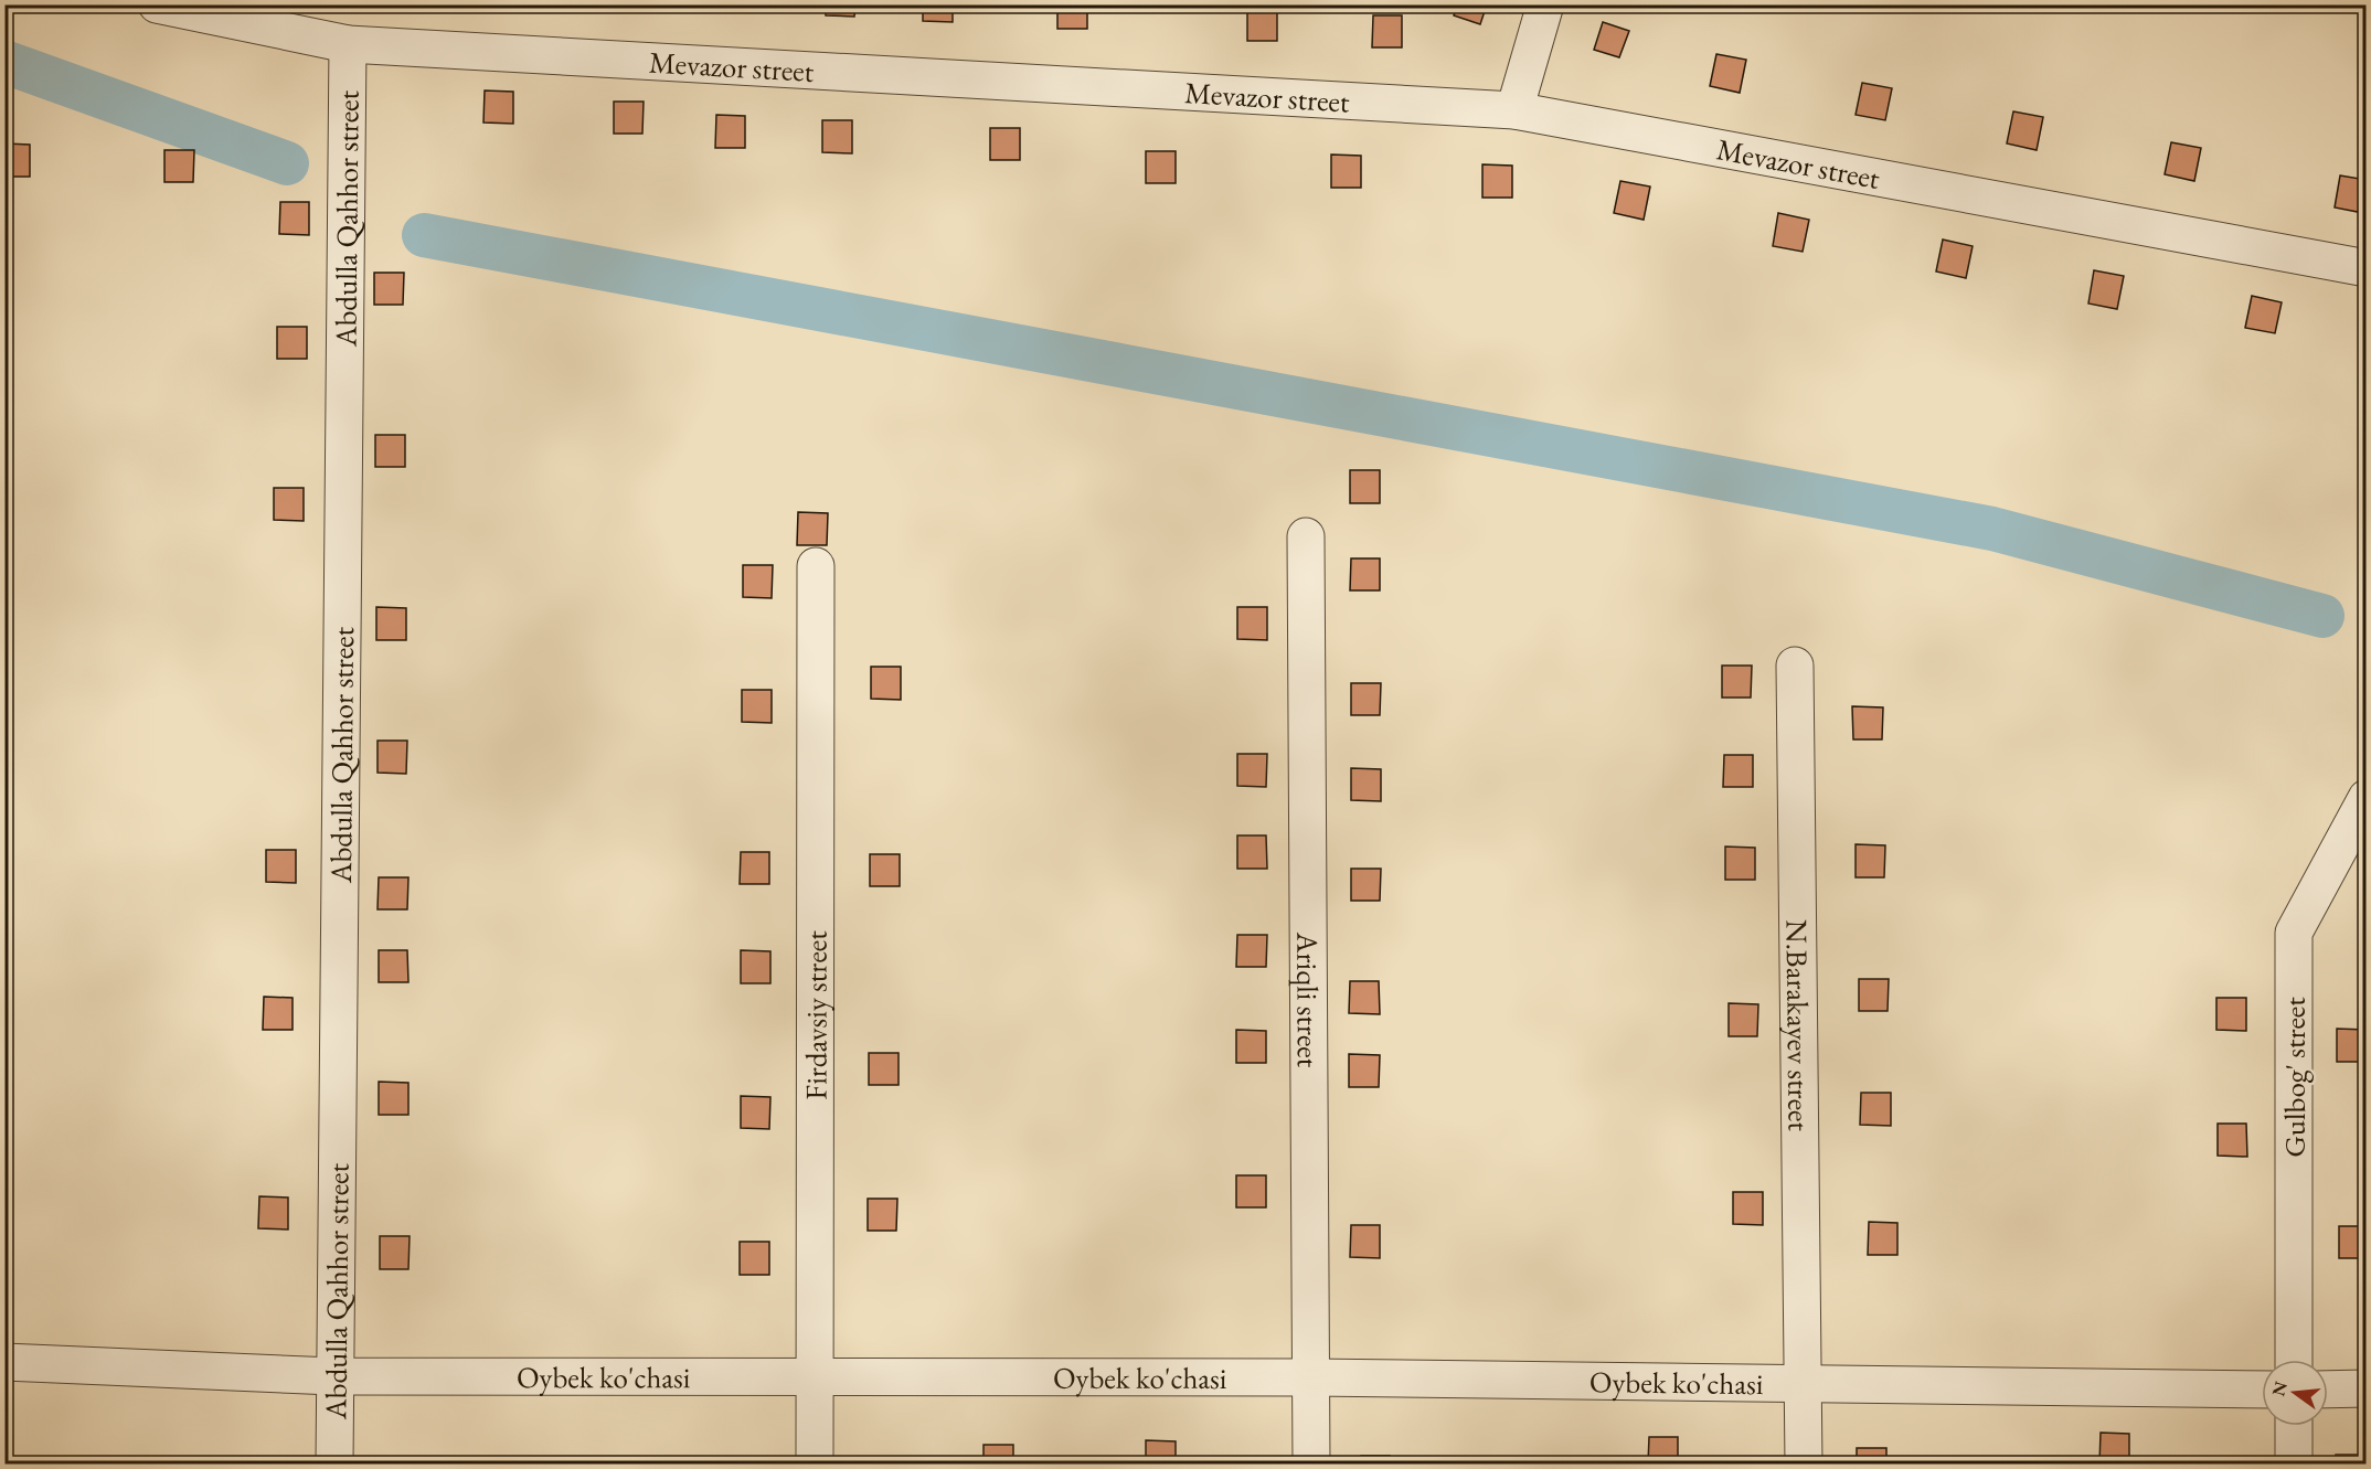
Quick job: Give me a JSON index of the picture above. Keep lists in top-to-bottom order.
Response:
{
  "streets": {
    "street": [
      "Mevazor street",
      "Abdulla Qahhor street",
      "Ariqli street",
      "Firdavsiy street",
      "N.Barakayev street",
      "Gulbog' street",
      "Oybek ko'chasi"
    ]
  },
  "crossings": [
    ["Mevazor street", "Abdulla Qahhor street"],
    ["Abdulla Qahhor street", "Oybek ko'chasi"],
    ["Ariqli street", "Oybek ko'chasi"],
    ["Firdavsiy street", "Oybek ko'chasi"],
    ["N.Barakayev street", "Oybek ko'chasi"]
  ],
  "north": "left"
}
